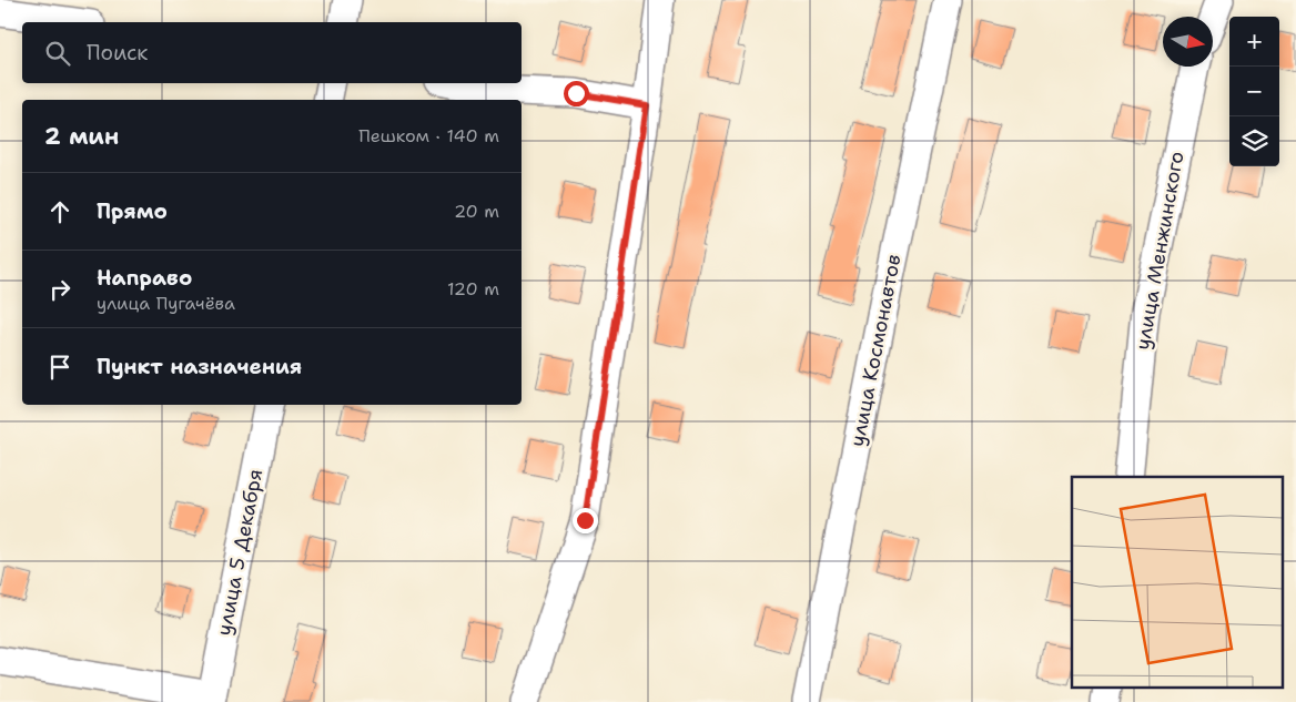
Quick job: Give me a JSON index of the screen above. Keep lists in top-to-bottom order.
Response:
{
  "streets": {
    "street": ["улица Менжинского", "улица Космонавтов", "улица 5 Декабря"]
  },
  "north": "right",
  "page": {
    "map_buttons": ["+", "−"],
    "search": "Поиск",
    "heading": ["2 мин", "Пешком · 140 m"],
    "list": [
      ["Прямо", "20 m"],
      ["Направо", "улица Пугачёва", "120 m"],
      "Пункт назначения"
    ]
  }
}
